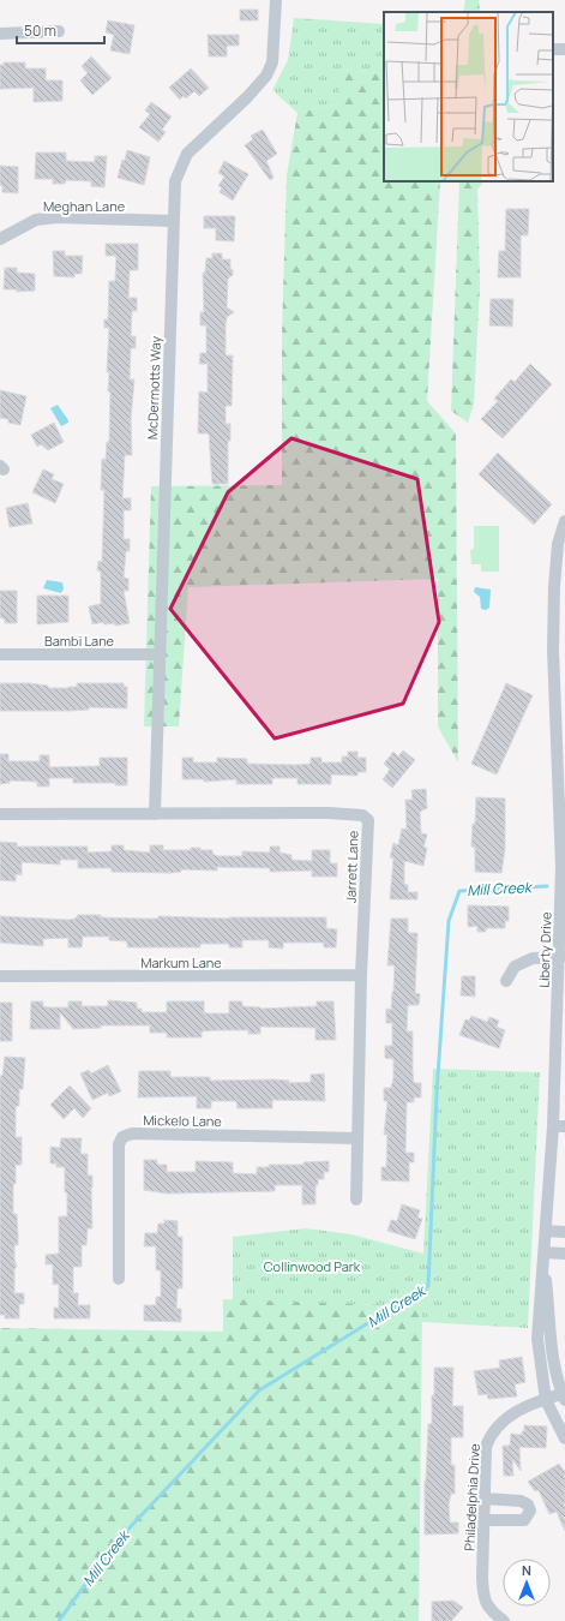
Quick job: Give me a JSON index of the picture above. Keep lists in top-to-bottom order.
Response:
{
  "streets": {
    "street": [
      "Meghan Lane",
      "McDermotts Way",
      "Bambi Lane",
      "Jarrett Lane",
      "Liberty Drive",
      "Markum Lane",
      "Mickelo Lane",
      "Philadelphia Drive"
    ]
  },
  "crossings": [
    ["Meghan Lane", "McDermotts Way"],
    ["McDermotts Way", "Bambi Lane"],
    ["McDermotts Way", "Jarrett Lane"],
    ["Jarrett Lane", "Markum Lane"],
    ["Jarrett Lane", "Mickelo Lane"],
    ["Liberty Drive", "Philadelphia Drive"]
  ],
  "water": ["Mill Creek"],
  "parks": ["Collinwood Park"],
  "scale_bar": "50 m",
  "north": "top"
}
